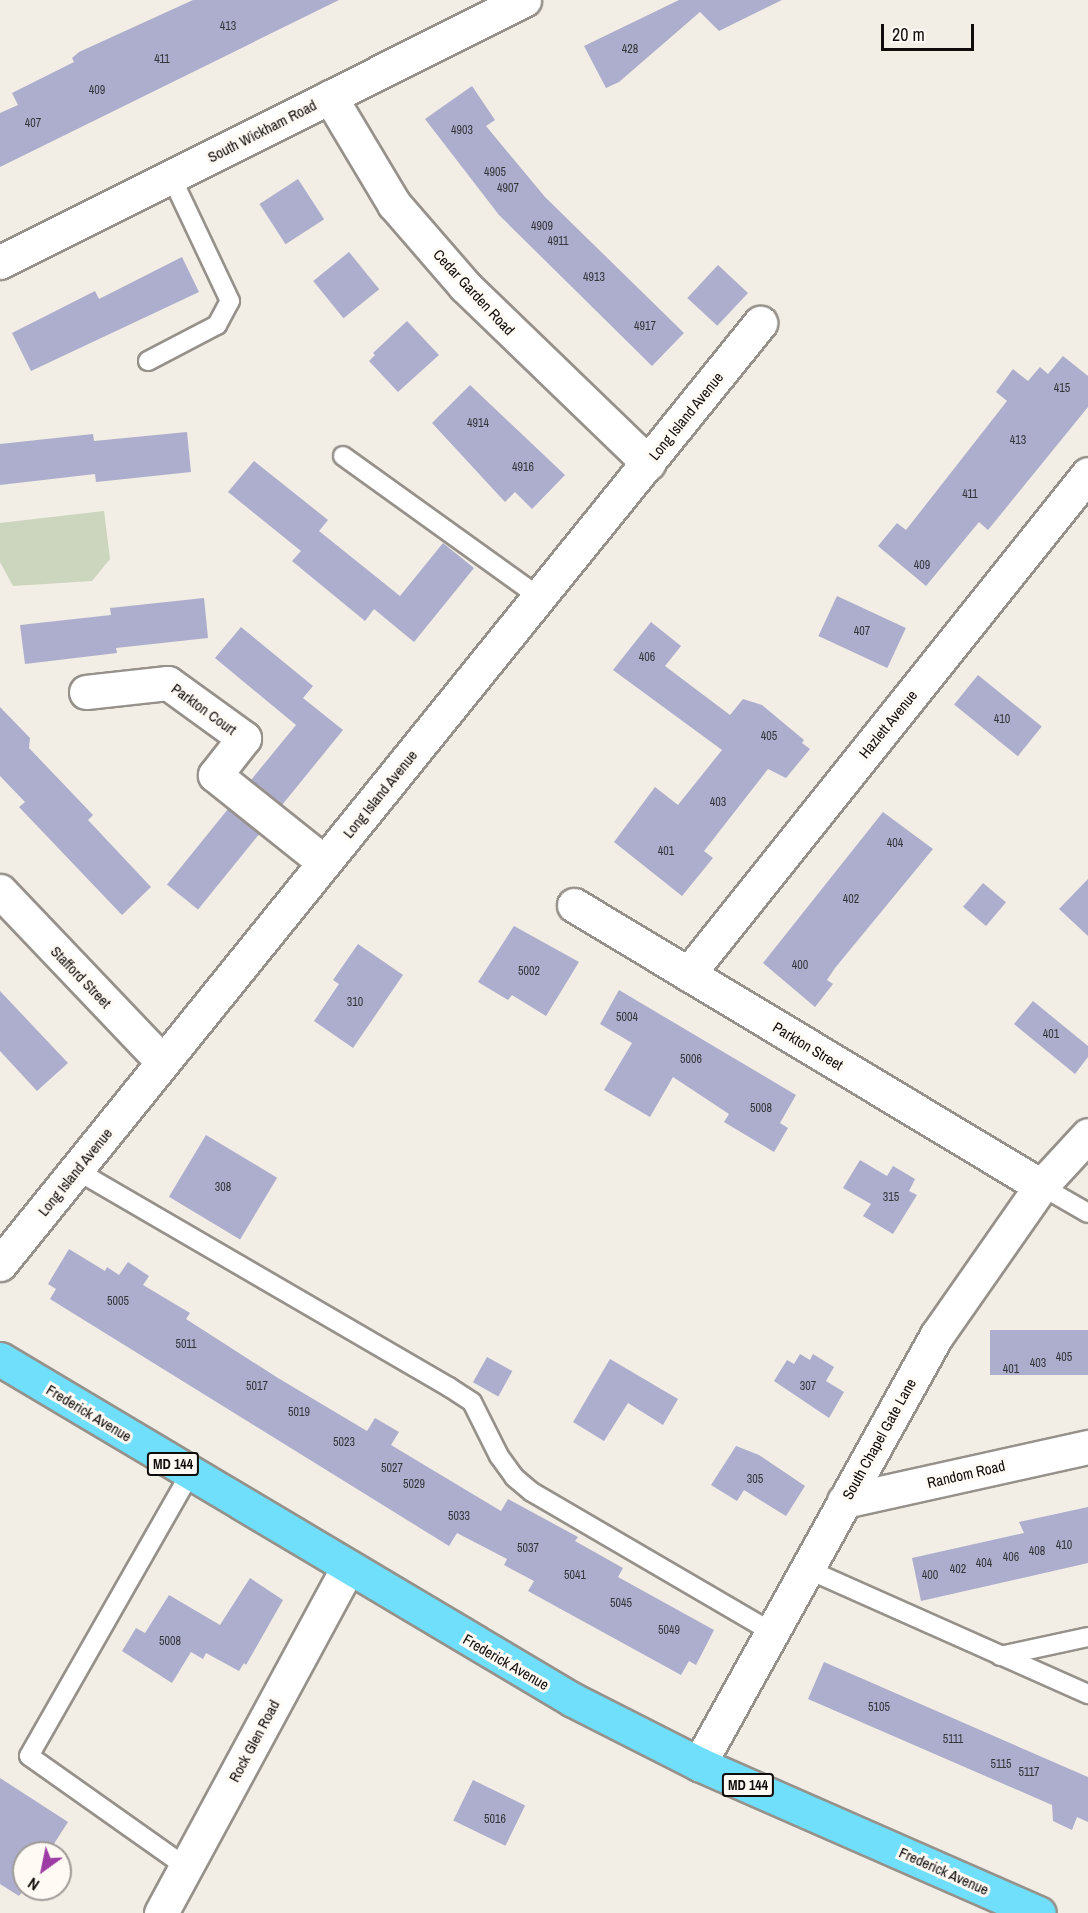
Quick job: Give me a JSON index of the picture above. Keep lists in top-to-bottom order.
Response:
{
  "streets": {
    "main road": ["Frederick Avenue", "MD 144"],
    "street": [
      "South Wickham Road",
      "Cedar Garden Road",
      "Long Island Avenue",
      "Parkton Court",
      "Hazlett Avenue",
      "Stafford Street",
      "Parkton Street",
      "South Chapel Gate Lane",
      "Random Road",
      "Rock Glen Road"
    ]
  },
  "crossings": [
    ["South Wickham Road", "Cedar Garden Road"],
    ["Cedar Garden Road", "Long Island Avenue"],
    ["Long Island Avenue", "Parkton Court"],
    ["Long Island Avenue", "Stafford Street"],
    ["Hazlett Avenue", "Parkton Street"],
    ["Parkton Street", "South Chapel Gate Lane"],
    ["Frederick Avenue", "South Chapel Gate Lane"],
    ["Frederick Avenue", "Rock Glen Road"],
    ["South Chapel Gate Lane", "Random Road"]
  ],
  "house_numbers": [
    "413",
    "428",
    "411",
    "409",
    "407",
    "4903",
    "4905",
    "4907",
    "4909",
    "4911",
    "4913",
    "4917",
    "415",
    "4914",
    "413",
    "4916",
    "411",
    "409",
    "407",
    "406",
    "410",
    "405",
    "403",
    "404",
    "401",
    "402",
    "400",
    "5002",
    "310",
    "5004",
    "401",
    "5006",
    "5008",
    "308",
    "315",
    "5005",
    "5011",
    "405",
    "403",
    "401",
    "5017",
    "307",
    "5019",
    "5023",
    "5027",
    "305",
    "5029",
    "5033",
    "410",
    "5037",
    "408",
    "406",
    "404",
    "402",
    "5041",
    "400",
    "5045",
    "5049",
    "5008",
    "5105",
    "5111",
    "5115",
    "5117",
    "5016"
  ],
  "scale_bar": "20 m",
  "north": "bottom left"
}
